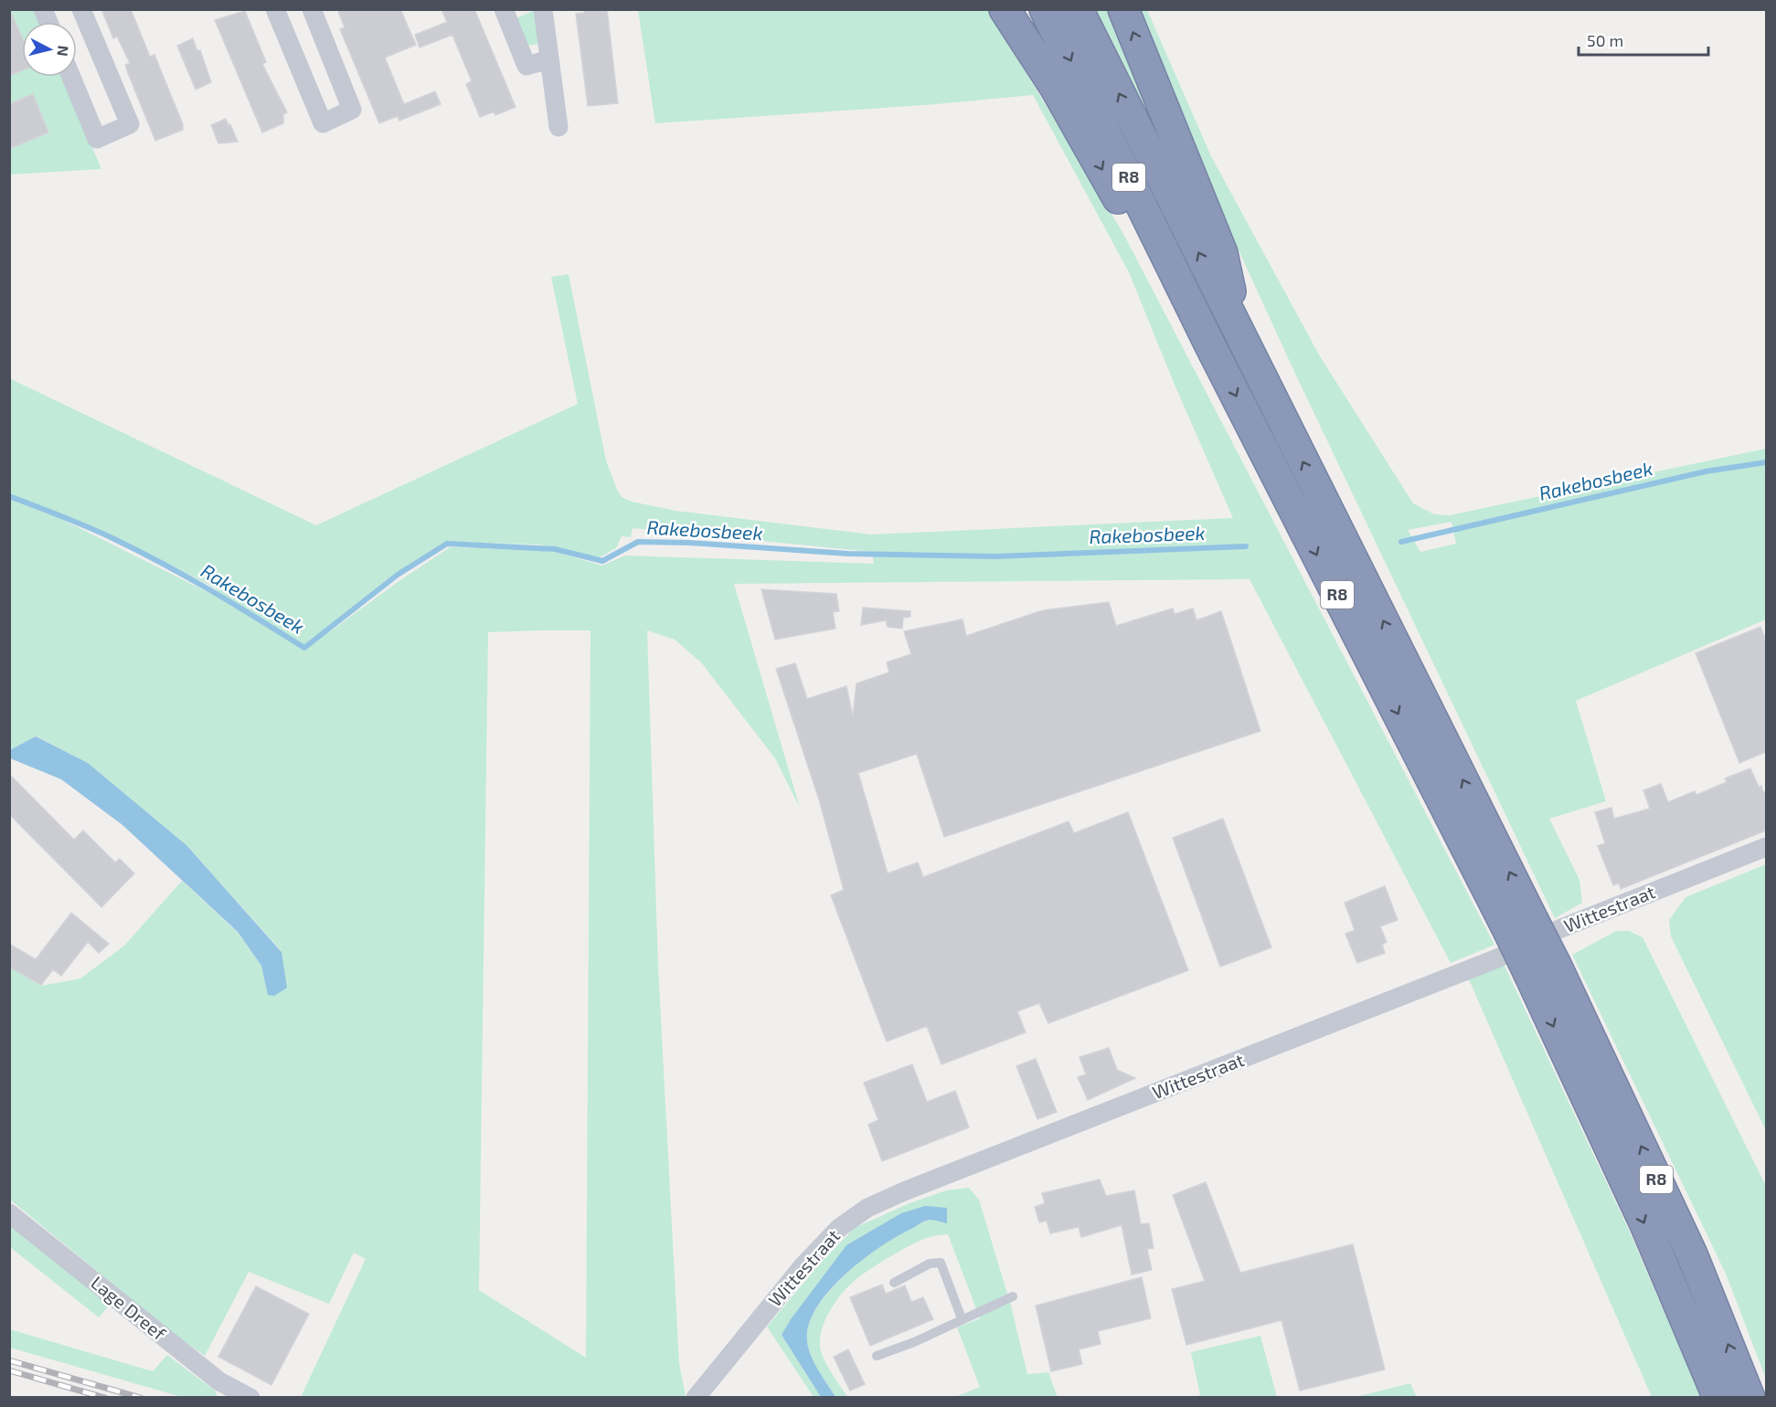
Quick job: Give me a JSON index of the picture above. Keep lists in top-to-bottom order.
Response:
{
  "streets": {
    "highway": ["R8"],
    "street": ["Wittestraat", "Lage Dreef"]
  },
  "water": ["Rakebosbeek"],
  "scale_bar": "50 m",
  "north": "right"
}
